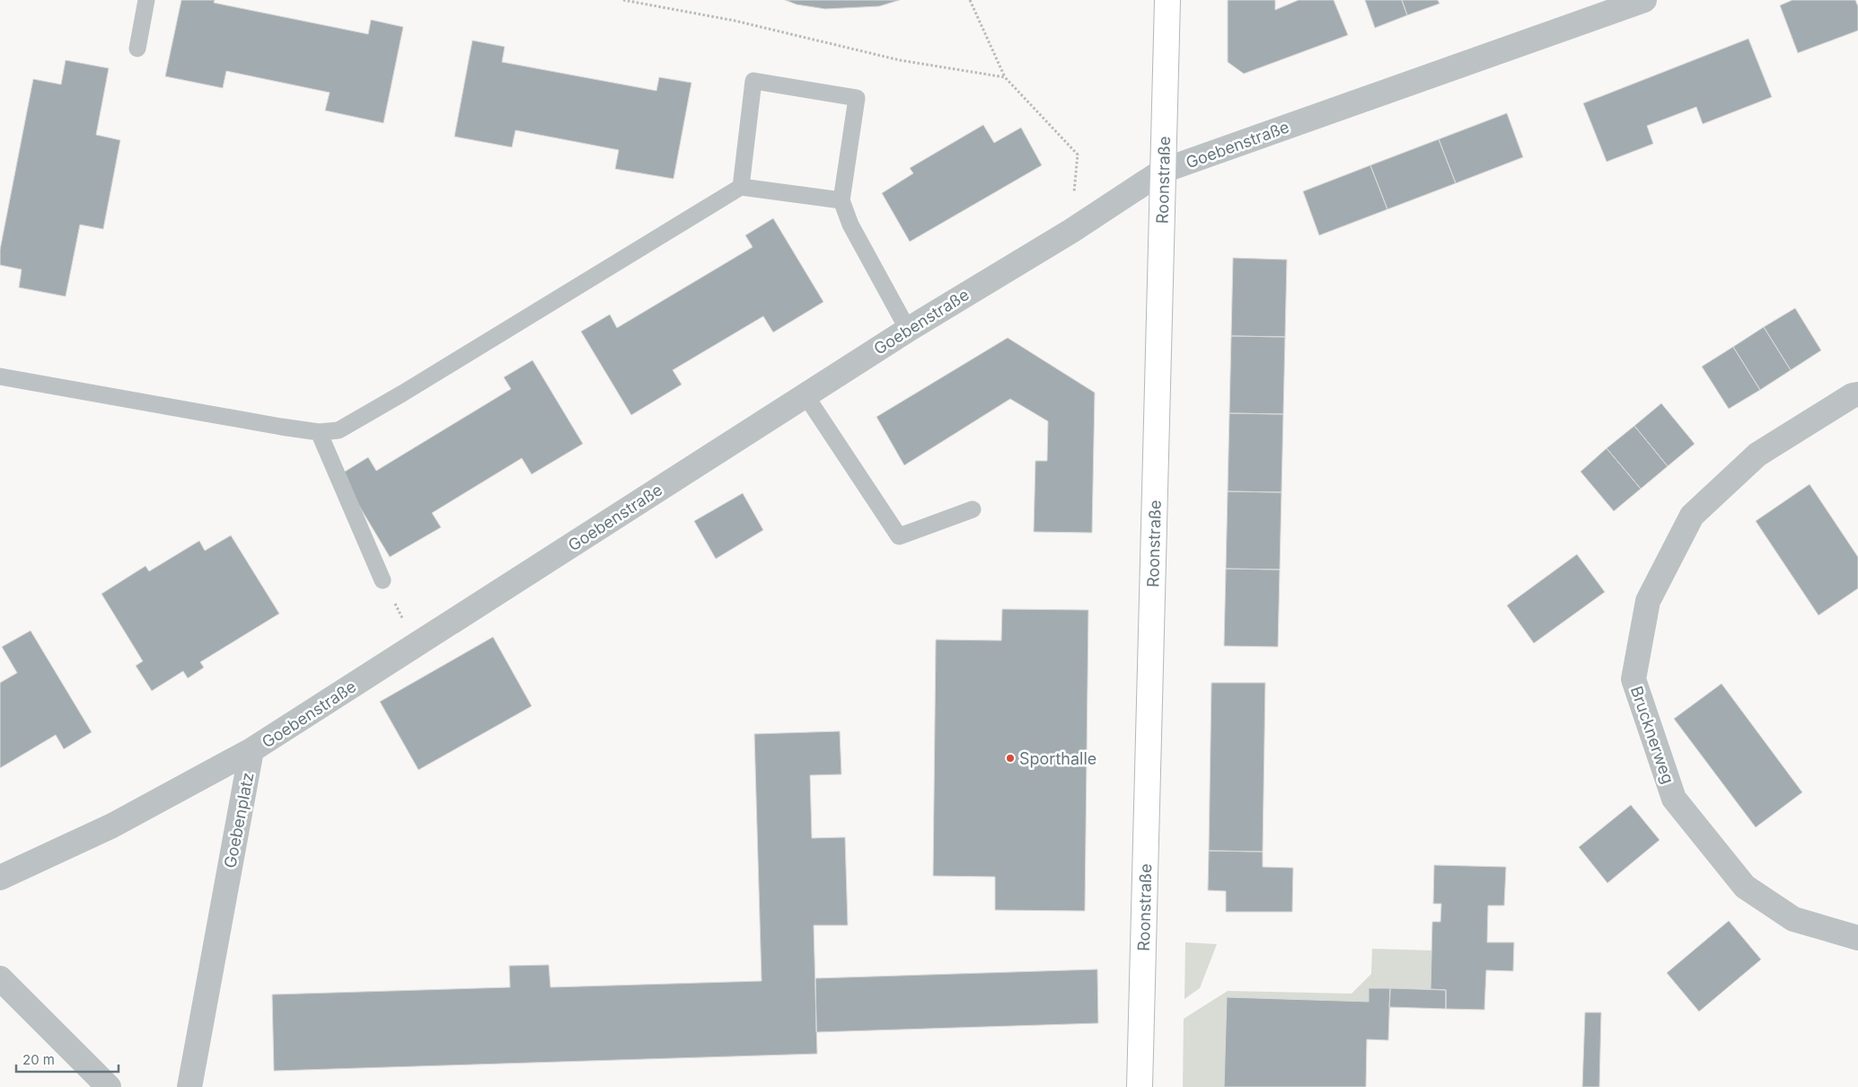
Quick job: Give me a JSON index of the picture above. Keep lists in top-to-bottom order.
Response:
{
  "streets": {
    "street": [
      "Goebenstraße",
      "Roonstraße",
      "Brucknerweg",
      "Goebenplatz"
    ]
  },
  "crossings": [
    ["Goebenstraße", "Roonstraße"],
    ["Goebenstraße", "Goebenplatz"]
  ],
  "places": ["Sporthalle"],
  "scale_bar": "20 m"
}
